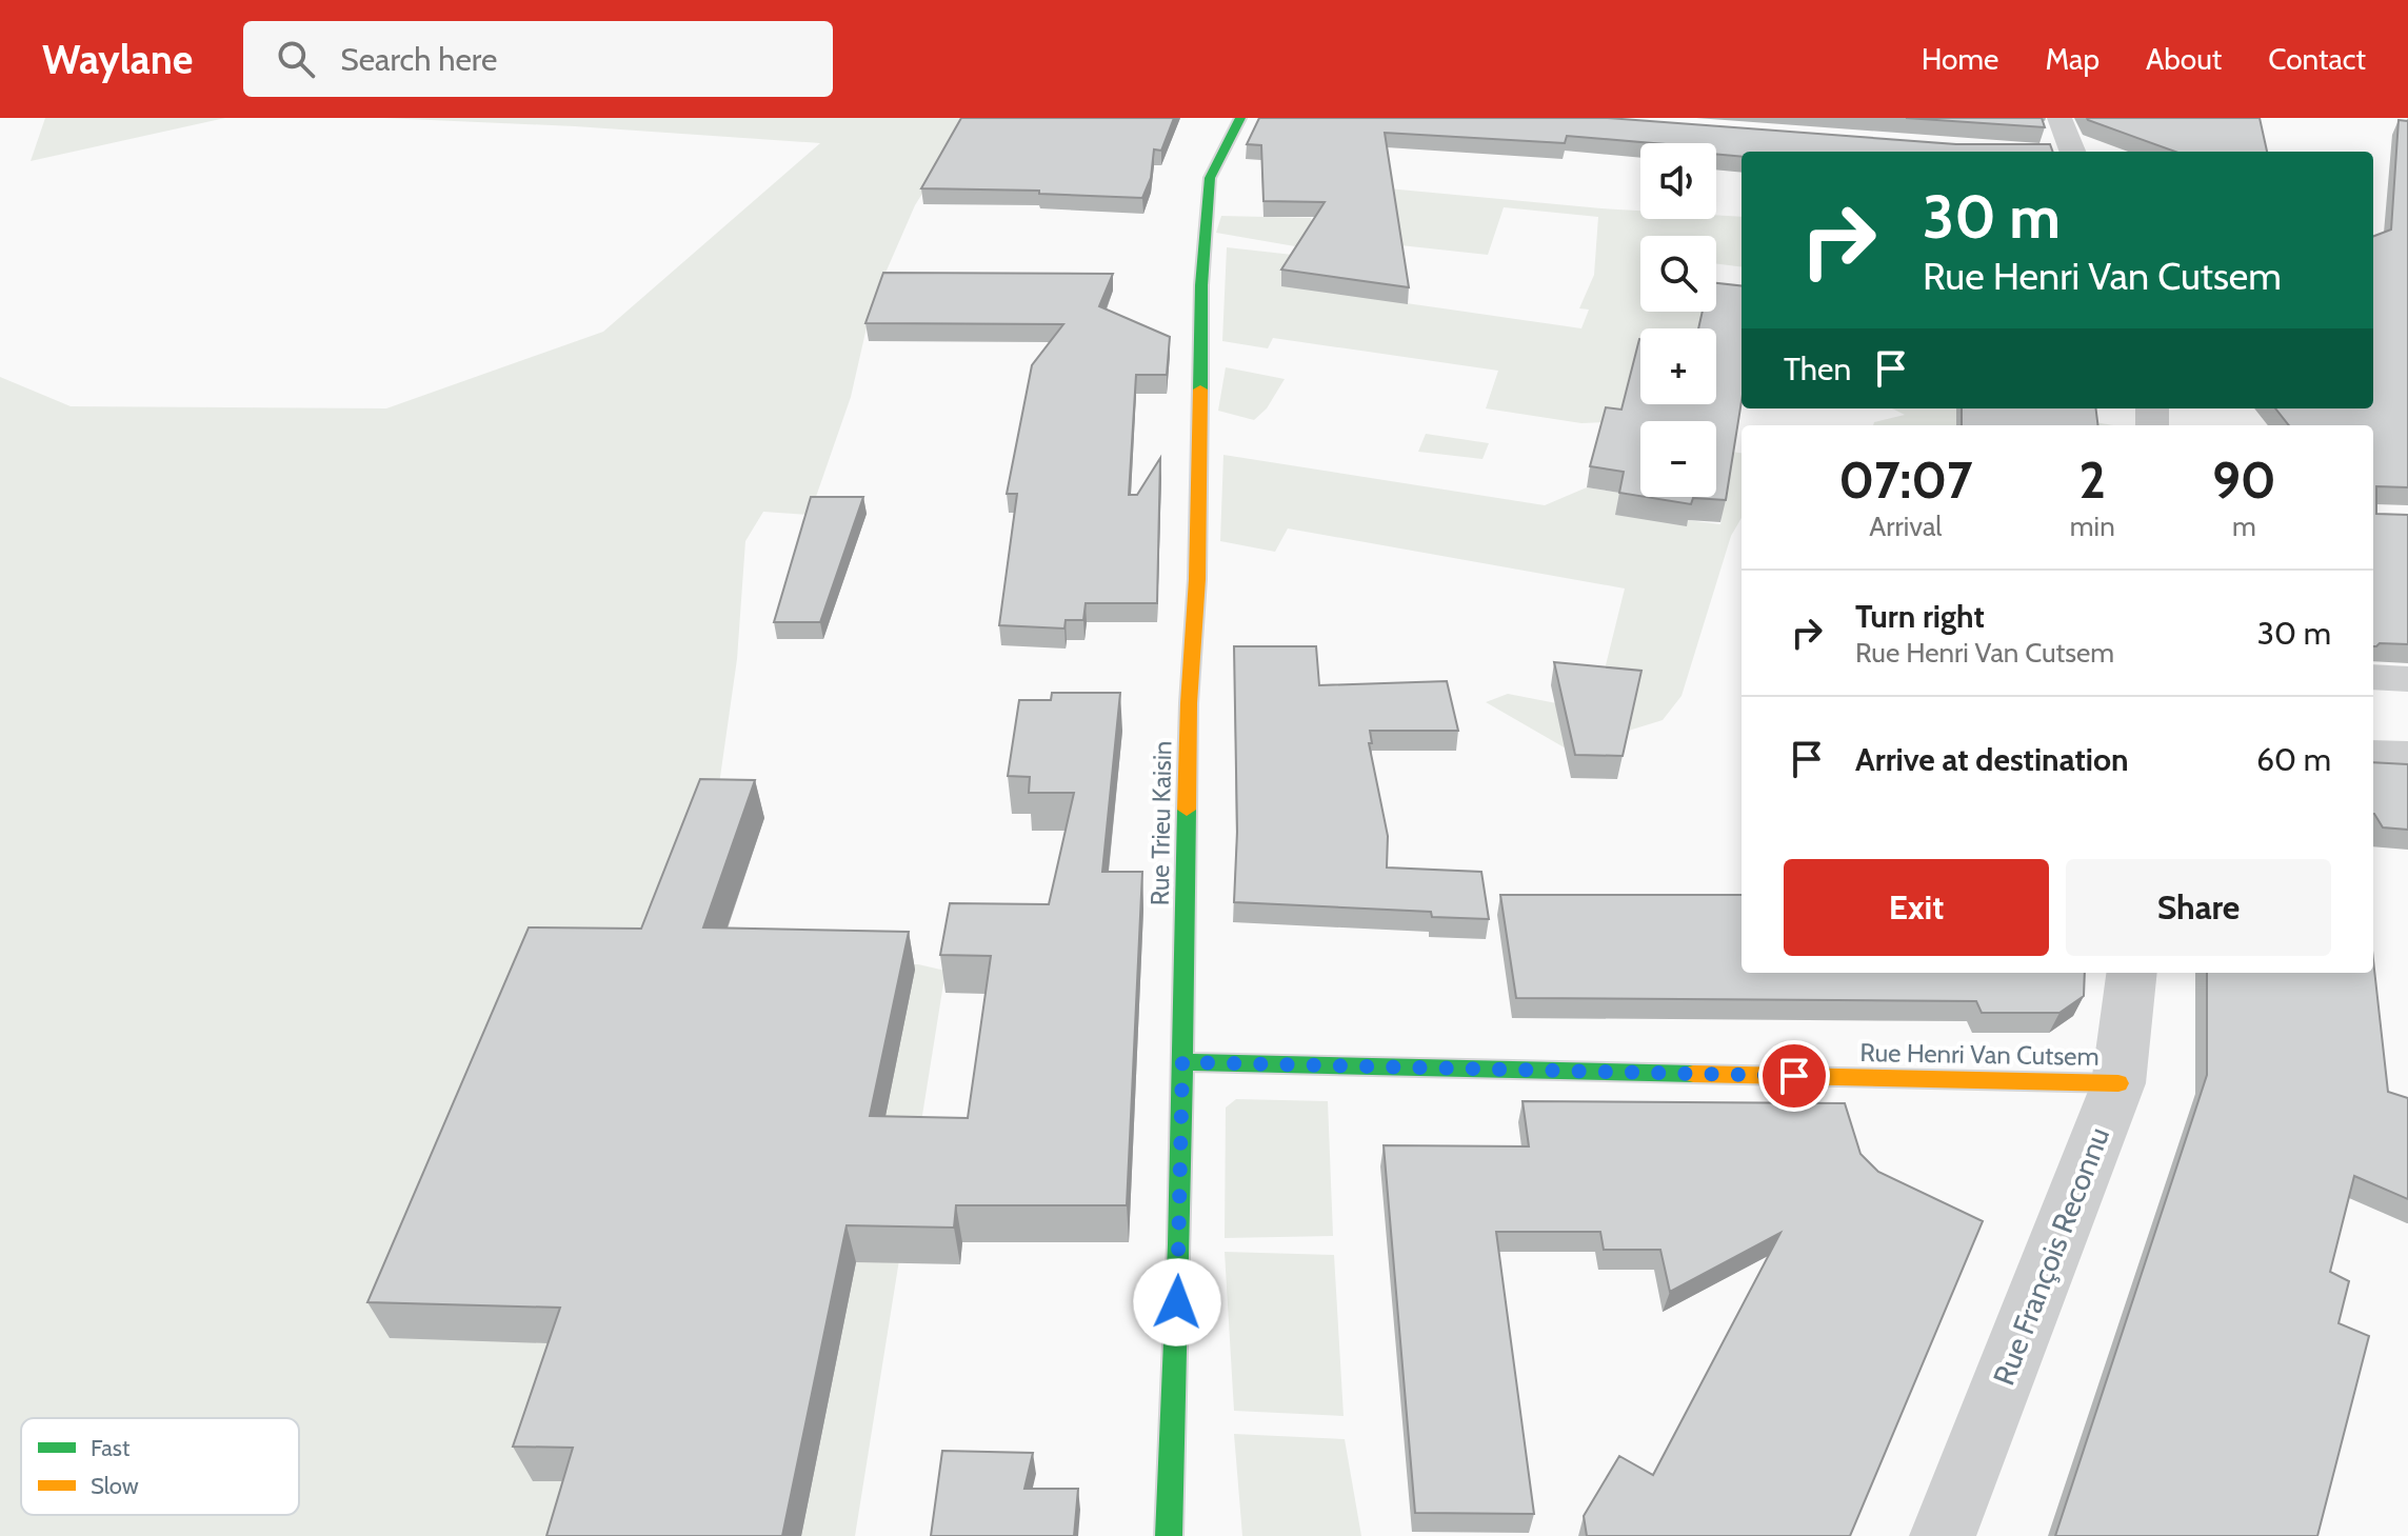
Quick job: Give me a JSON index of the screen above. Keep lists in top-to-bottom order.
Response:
{
  "streets": {
    "street": ["Rue Trieu Kaisin", "Rue Henri Van Cutsem", "Rue François Reconnu"]
  },
  "crossings": [
    ["Rue Trieu Kaisin", "Rue Henri Van Cutsem"],
    ["Rue Henri Van Cutsem", "Rue François Reconnu"]
  ],
  "legend": ["Fast", "Slow"],
  "page": {
    "header": "Waylane",
    "search": "Search here",
    "nav": [
      "Home",
      "Map",
      "About",
      "Contact"
    ],
    "map_buttons": ["+", "−"],
    "turn": ["30 m", "Rue Henri Van Cutsem"],
    "then": "Then",
    "eta": [
      "07:07",
      "Arrival",
      "2",
      "min",
      "90",
      "m"
    ],
    "list": [
      {
        "name": "Turn right",
        "note": "Rue Henri Van Cutsem",
        "value": "30 m"
      },
      {
        "name": "Arrive at destination",
        "value": "60 m"
      }
    ],
    "buttons": ["Exit", "Share"]
  }
}
